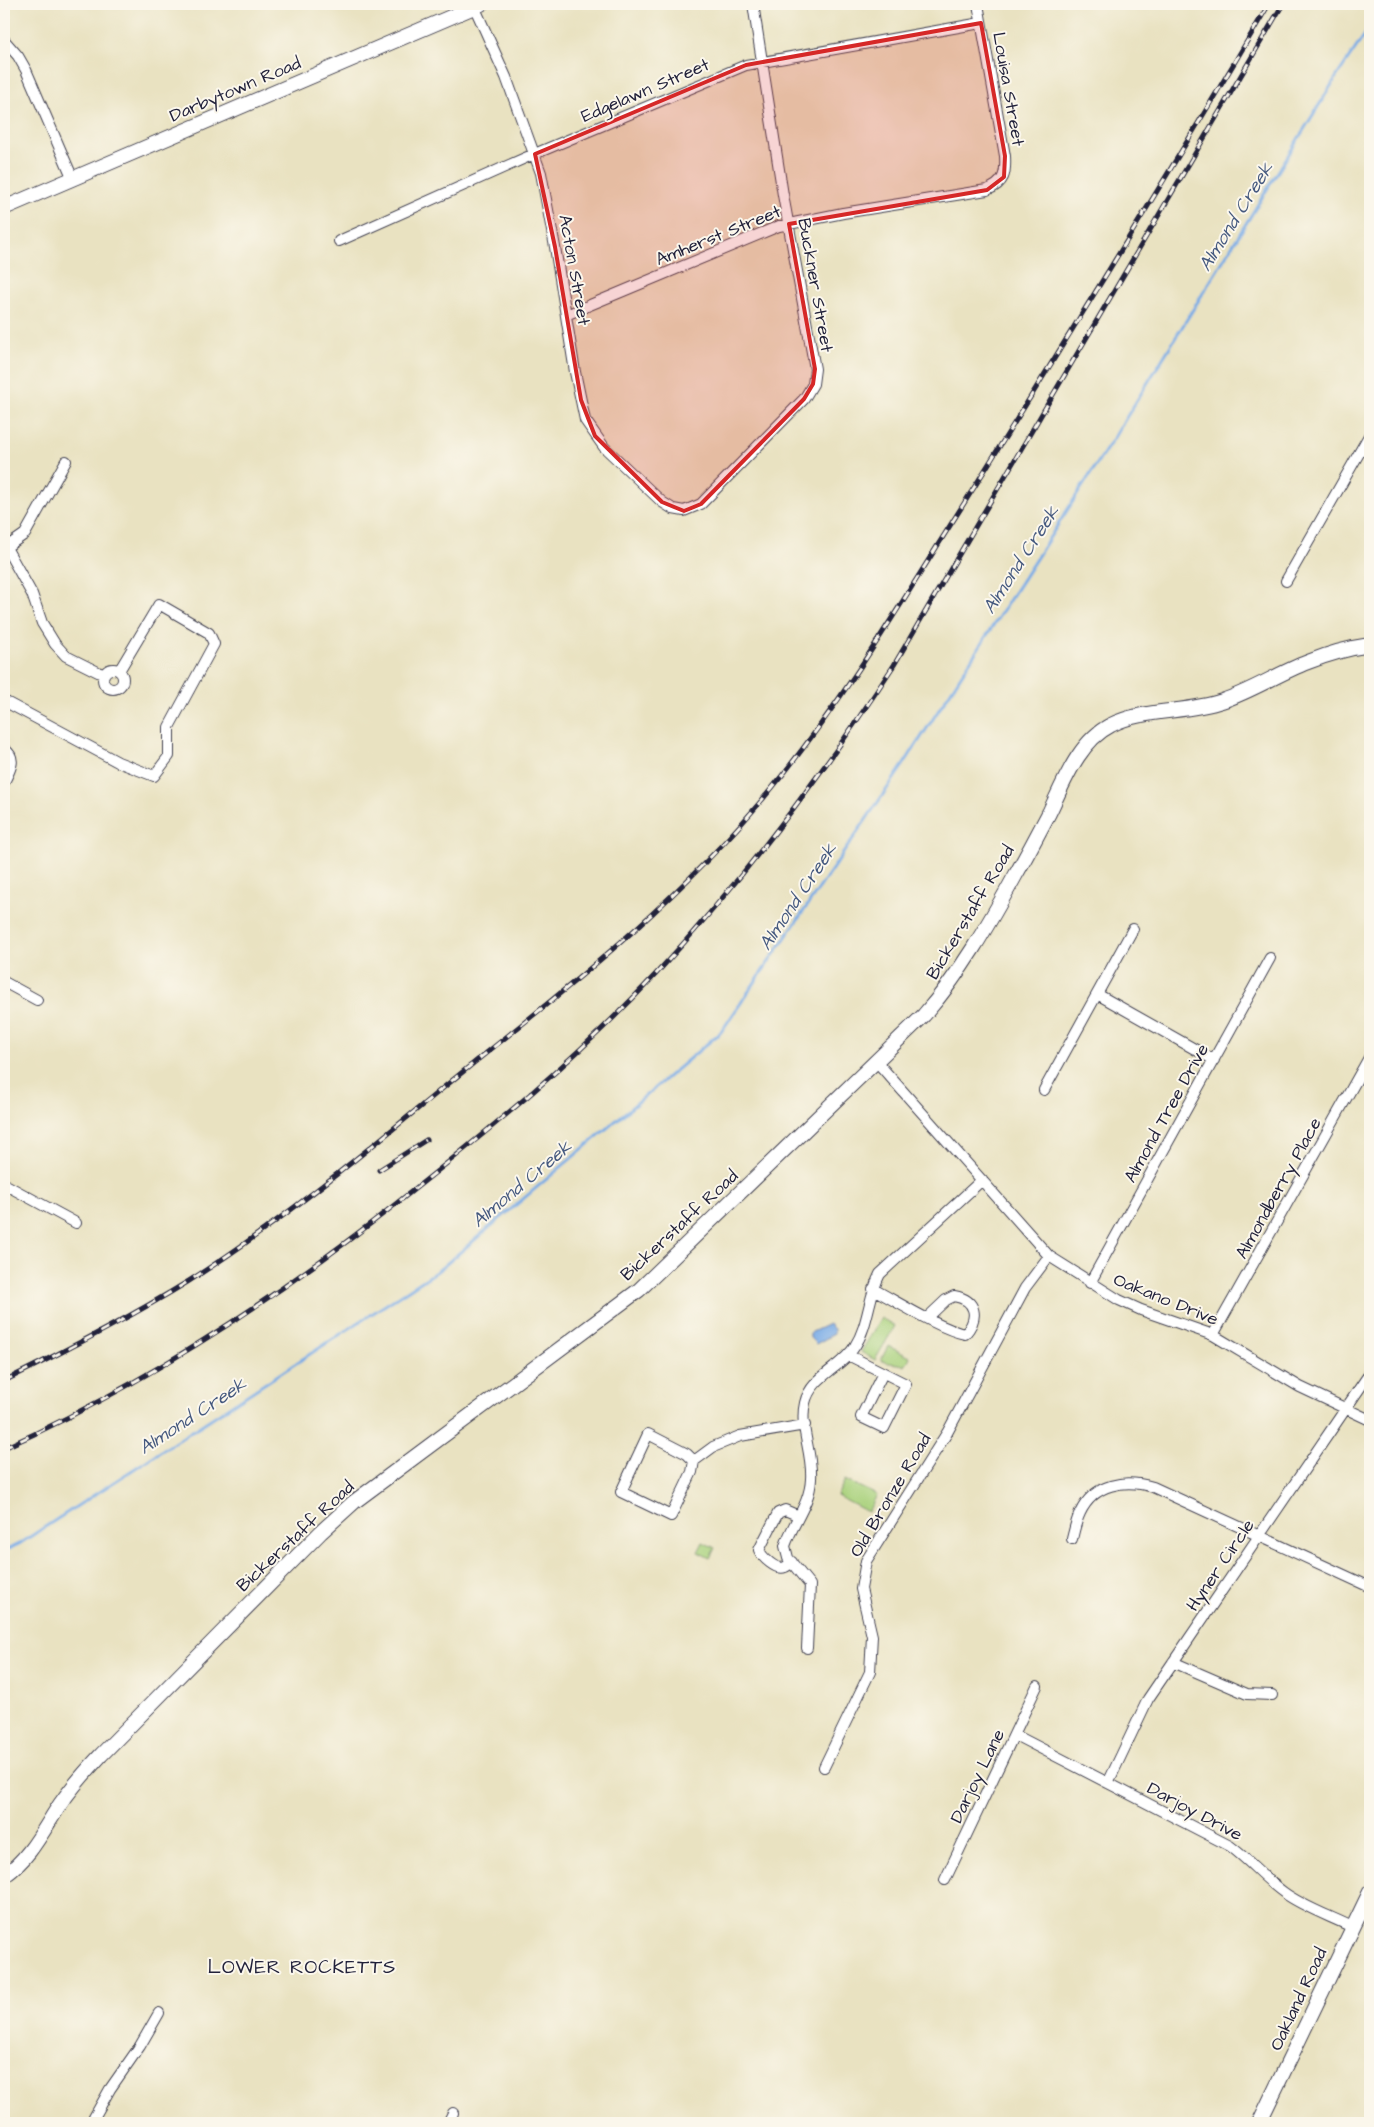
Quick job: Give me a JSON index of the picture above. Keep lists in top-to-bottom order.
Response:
{
  "streets": {
    "street": [
      "Darbytown Road",
      "Louisa Street",
      "Edgelawn Street",
      "Amherst Street",
      "Acton Street",
      "Buckner Street",
      "Bickerstaff Road",
      "Almond Tree Drive",
      "Almondberry Place",
      "Oakano Drive",
      "Old Bronze Road",
      "Hyner Circle",
      "Darjoy Lane",
      "Darjoy Drive",
      "Oakland Road"
    ]
  },
  "crossings": [
    ["Darbytown Road", "Acton Street"],
    ["Louisa Street", "Edgelawn Street"],
    ["Louisa Street", "Amherst Street"],
    ["Edgelawn Street", "Acton Street"],
    ["Edgelawn Street", "Buckner Street"],
    ["Amherst Street", "Acton Street"],
    ["Amherst Street", "Buckner Street"],
    ["Acton Street", "Buckner Street"],
    ["Bickerstaff Road", "Oakano Drive"],
    ["Almond Tree Drive", "Oakano Drive"],
    ["Almondberry Place", "Oakano Drive"],
    ["Oakano Drive", "Old Bronze Road"],
    ["Oakano Drive", "Hyner Circle"],
    ["Hyner Circle", "Darjoy Drive"],
    ["Darjoy Lane", "Darjoy Drive"],
    ["Darjoy Drive", "Oakland Road"]
  ],
  "districts": ["LOWER ROCKETTS"],
  "water": ["Almond Creek"]
}
